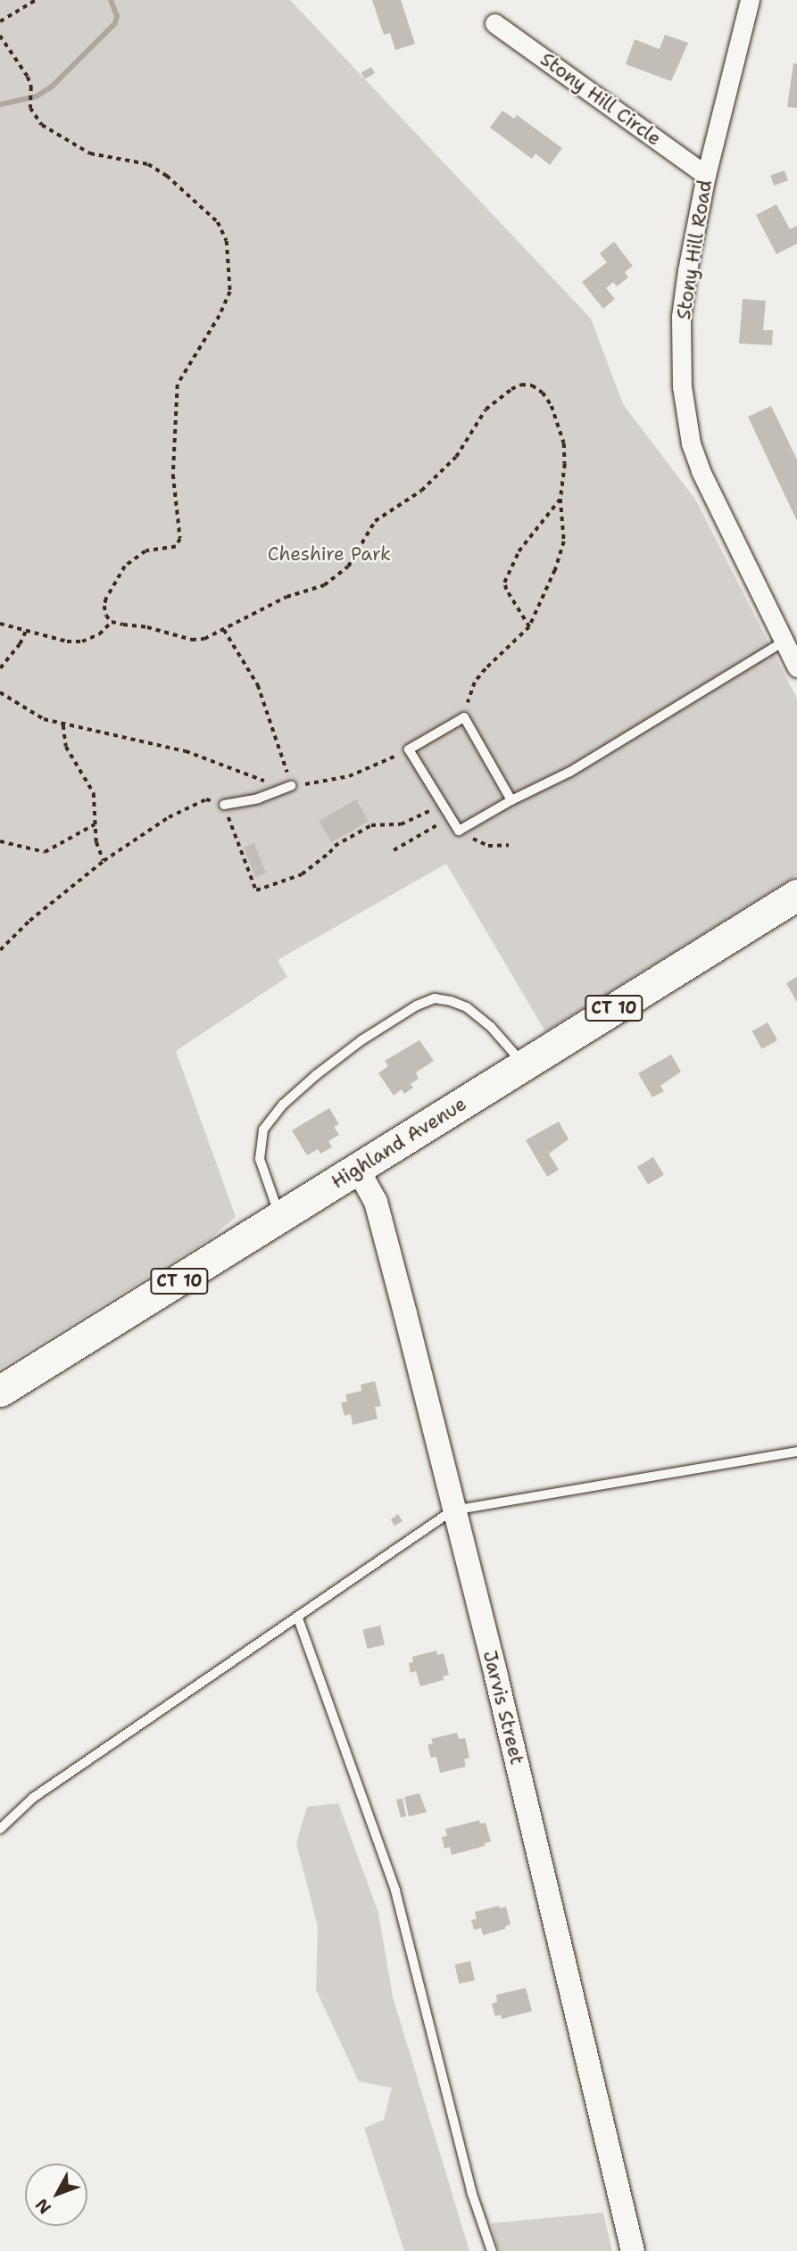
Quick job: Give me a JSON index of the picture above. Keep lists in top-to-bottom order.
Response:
{
  "streets": {
    "highway": ["CT 10", "Highland Avenue"],
    "street": ["Stony Hill Circle", "Stony Hill Road", "Jarvis Street"]
  },
  "crossings": [
    ["Stony Hill Circle", "Stony Hill Road"],
    ["Highland Avenue", "Jarvis Street"]
  ],
  "parks": ["Cheshire Park"],
  "north": "bottom left"
}
